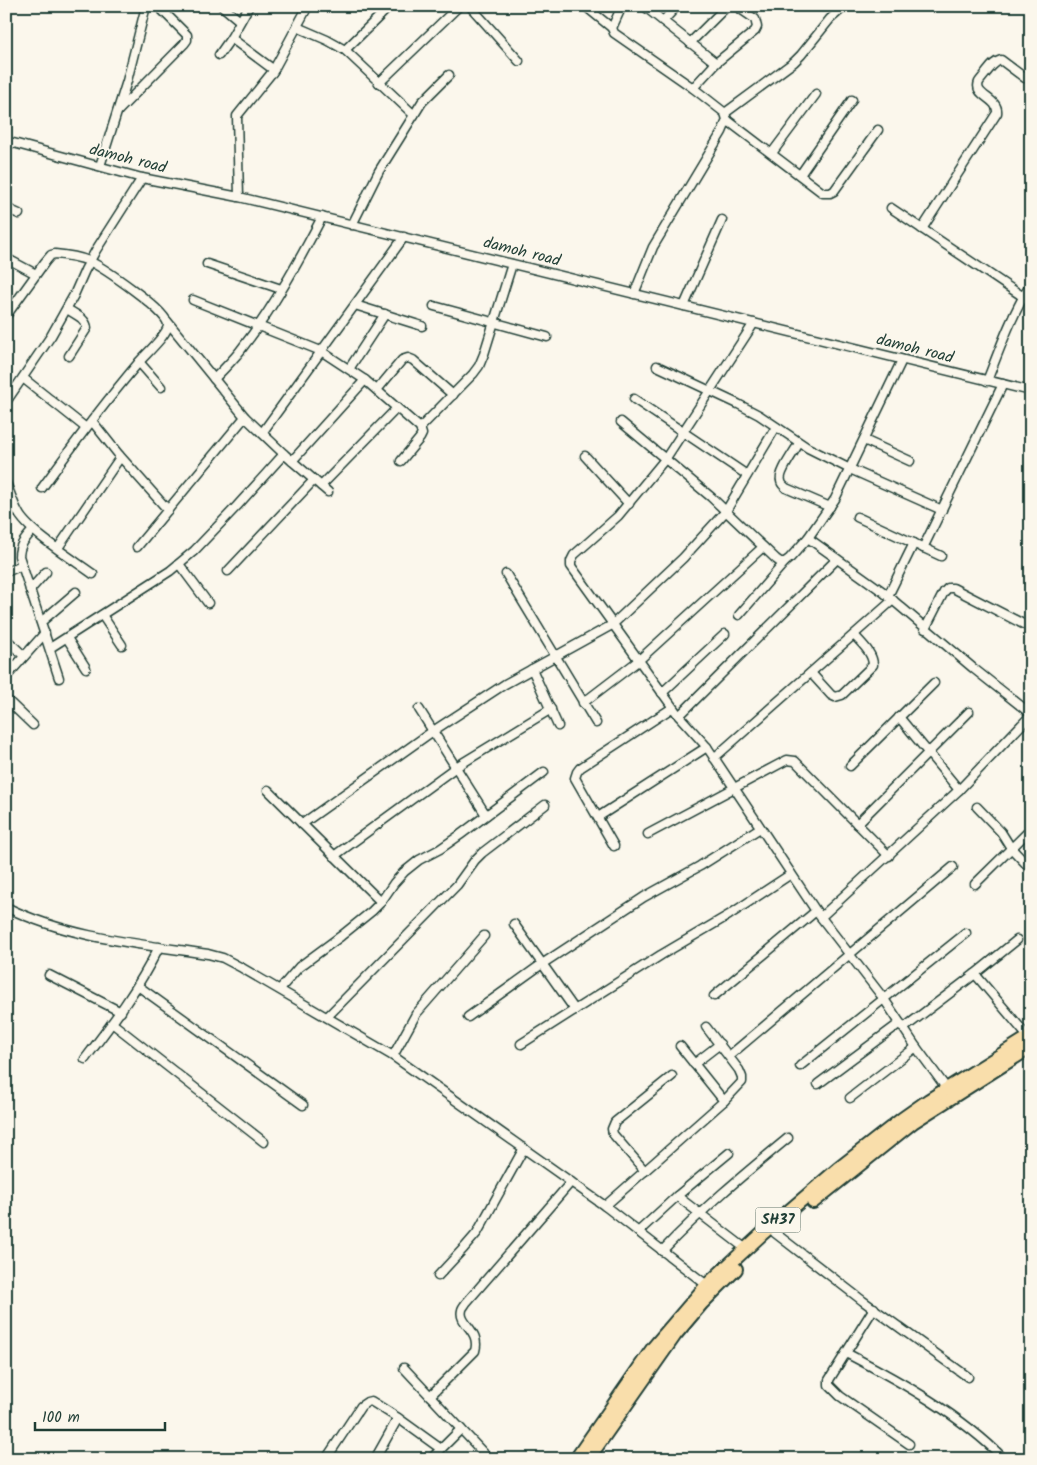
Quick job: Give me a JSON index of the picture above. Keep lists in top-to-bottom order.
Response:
{
  "streets": {
    "main road": ["SH37"],
    "street": ["damoh road"]
  },
  "scale_bar": "100 m"
}
